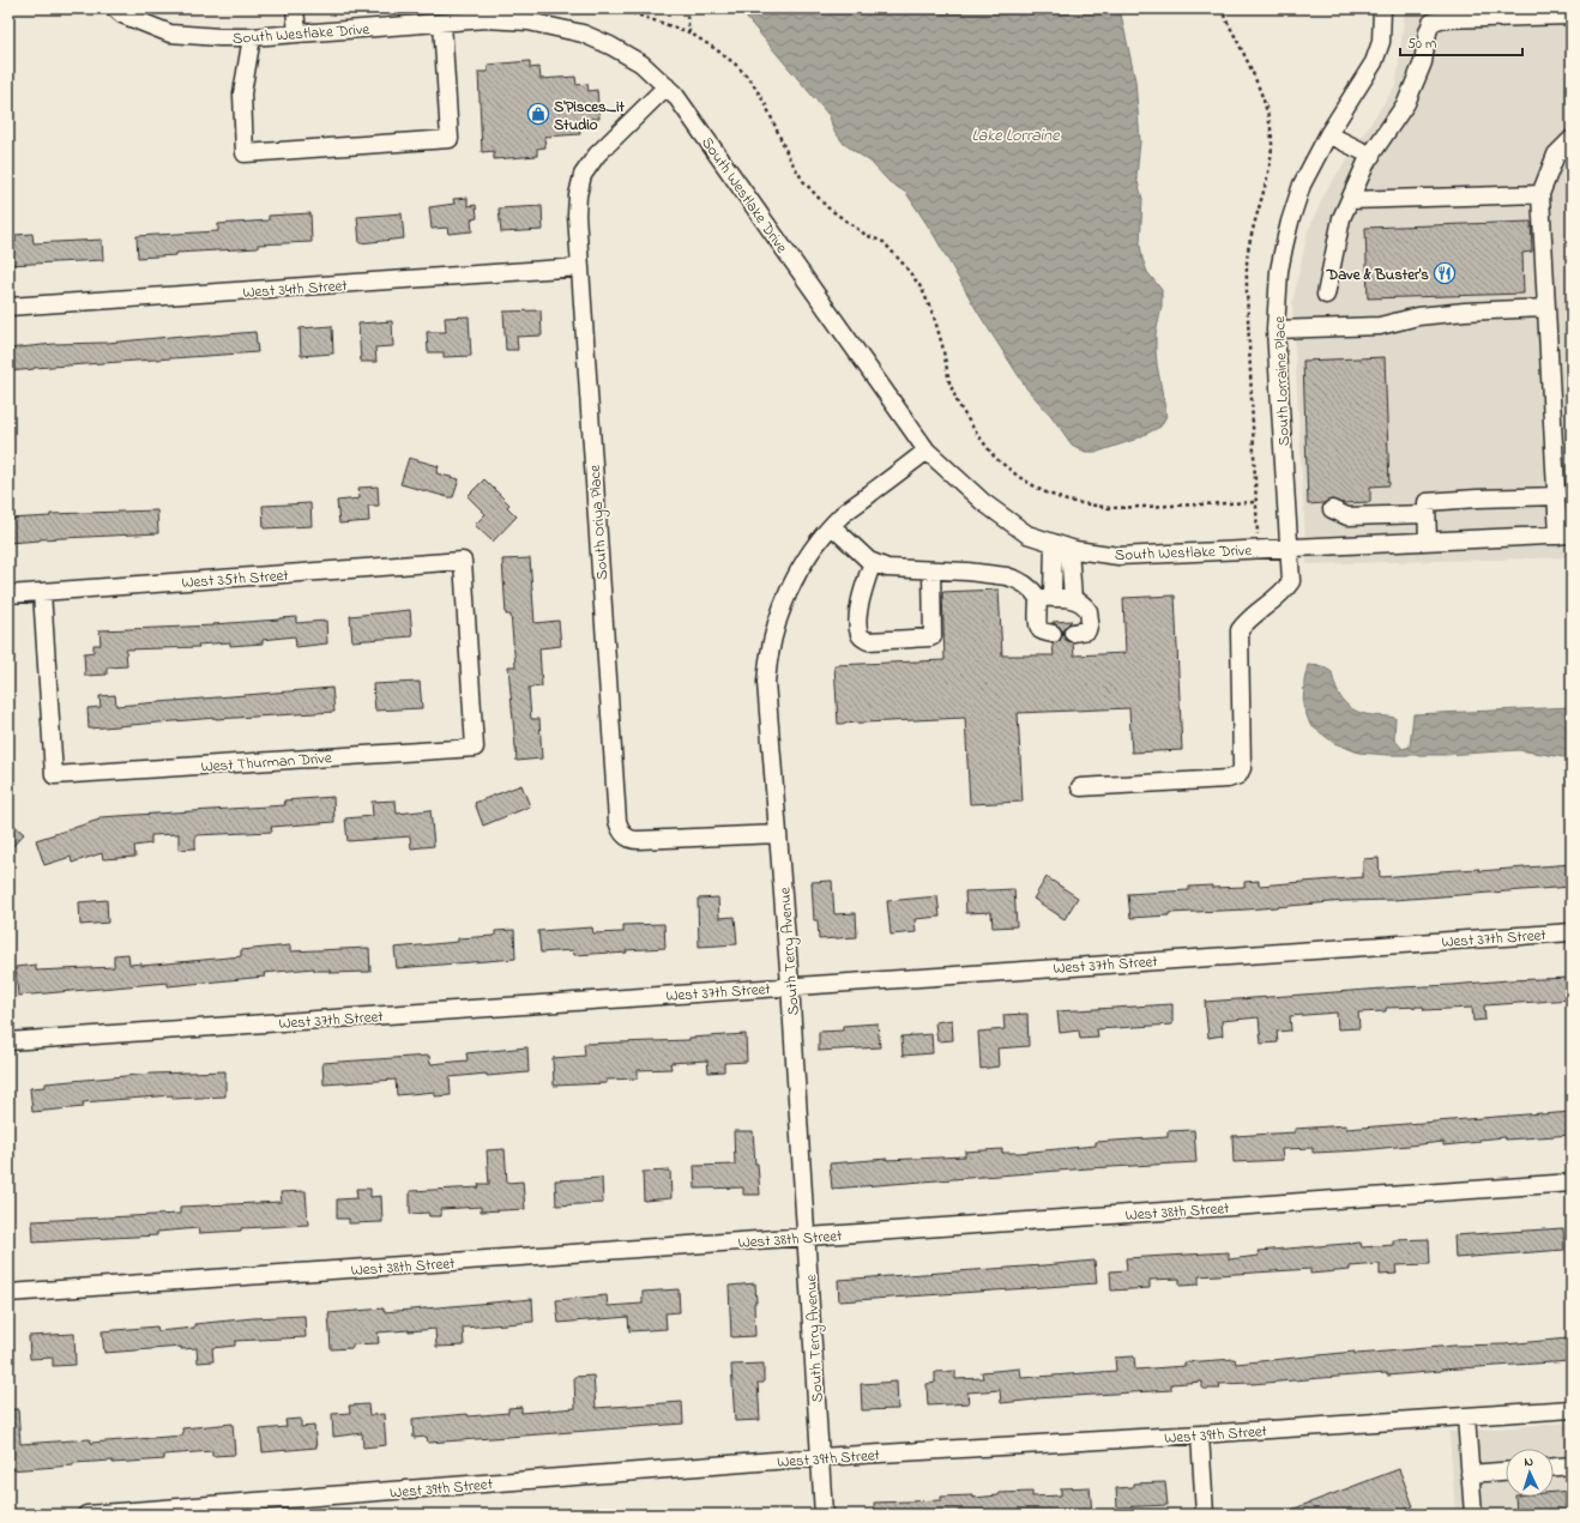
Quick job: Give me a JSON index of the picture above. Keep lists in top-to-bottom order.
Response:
{
  "streets": {
    "street": [
      "South Westlake Drive",
      "West 34th Street",
      "South Lorraine Place",
      "South Oriya Place",
      "West 35th Street",
      "West Thurman Drive",
      "West 37th Street",
      "South Terry Avenue",
      "West 38th Street",
      "West 39th Street"
    ]
  },
  "crossings": [
    ["South Westlake Drive", "South Lorraine Place"],
    ["South Westlake Drive", "South Oriya Place"],
    ["South Westlake Drive", "South Terry Avenue"],
    ["West 34th Street", "South Oriya Place"],
    ["South Oriya Place", "South Terry Avenue"],
    ["West 35th Street", "West Thurman Drive"],
    ["West 37th Street", "South Terry Avenue"],
    ["South Terry Avenue", "West 38th Street"],
    ["South Terry Avenue", "West 39th Street"]
  ],
  "water": ["Lake Lorraine"],
  "places": {
    "shop": ["S'Pisces_it Studio"],
    "restaurant": ["Dave & Buster's"]
  },
  "scale_bar": "50 m",
  "north": "top"
}
